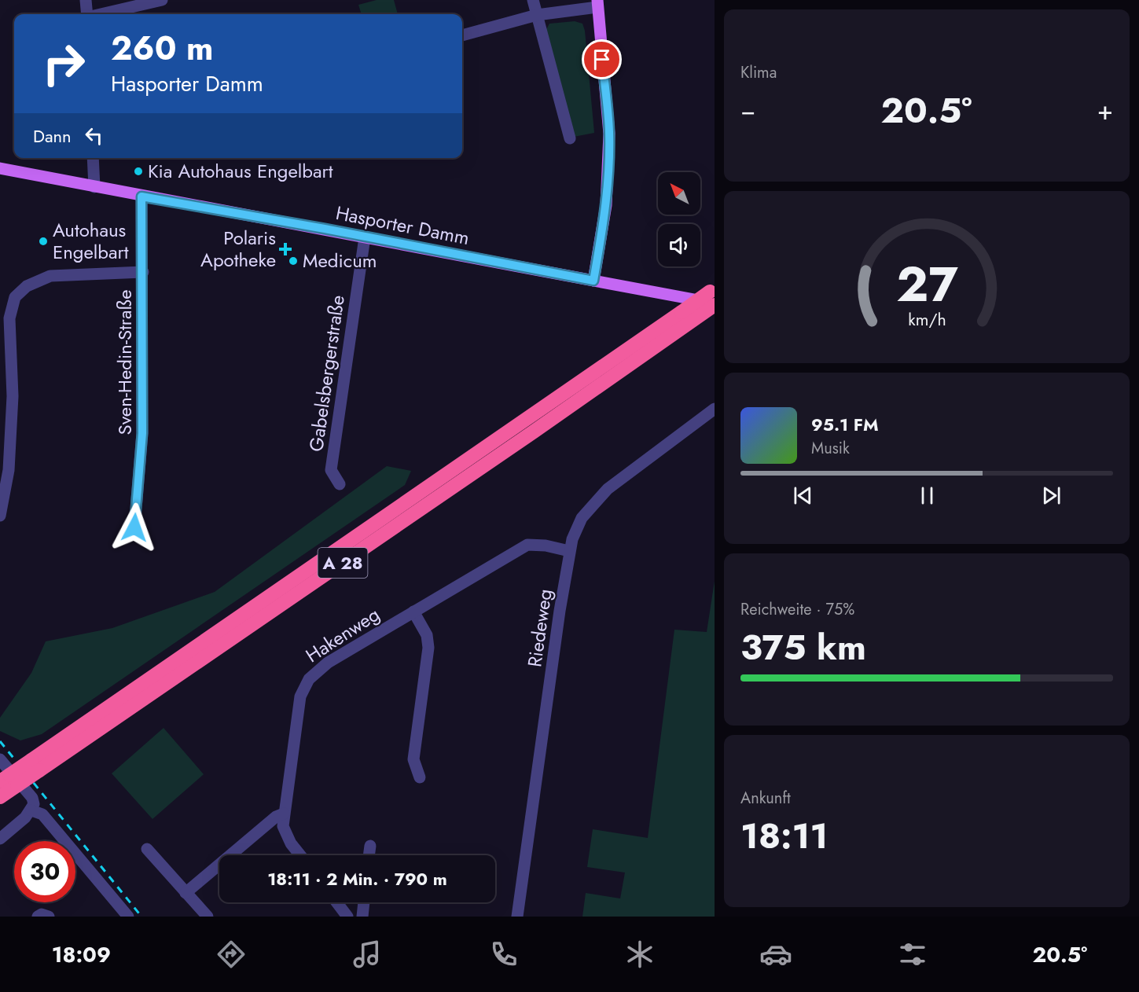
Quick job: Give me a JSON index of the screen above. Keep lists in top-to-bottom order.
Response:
{
  "streets": {
    "highway": ["A 28"],
    "main road": ["Hasporter Damm"],
    "street": [
      "Sven-Hedin-Straße",
      "Gabelsbergerstraße",
      "Riedeweg",
      "Hakenweg"
    ]
  },
  "crossings": [
    ["Hasporter Damm", "Sven-Hedin-Straße"],
    ["Hasporter Damm", "Gabelsbergerstraße"],
    ["Hasporter Damm", "A 28"],
    ["Riedeweg", "Hakenweg"]
  ],
  "places": {
    "other": ["Kia Autohaus Engelbart", "Autohaus Engelbart", "Medicum"],
    "health": ["Polaris Apotheke"]
  },
  "north": "top left",
  "page": {
    "tile": [
      "Klima",
      ["Reichweite · 75%", "375 km"],
      ["Ankunft", "18:11"]
    ],
    "turn": ["260 m", "Hasporter Damm"],
    "heat": ["−", "20.5°", "+"],
    "then": "Dann",
    "song": ["95.1 FM", "Musik"],
    "limit": "30",
    "trip": "18:11 · 2 Min. · 790 m",
    "tabs": ["18:09", "20.5°"],
    "gauge": ["27", "km/h"]
  }
}
